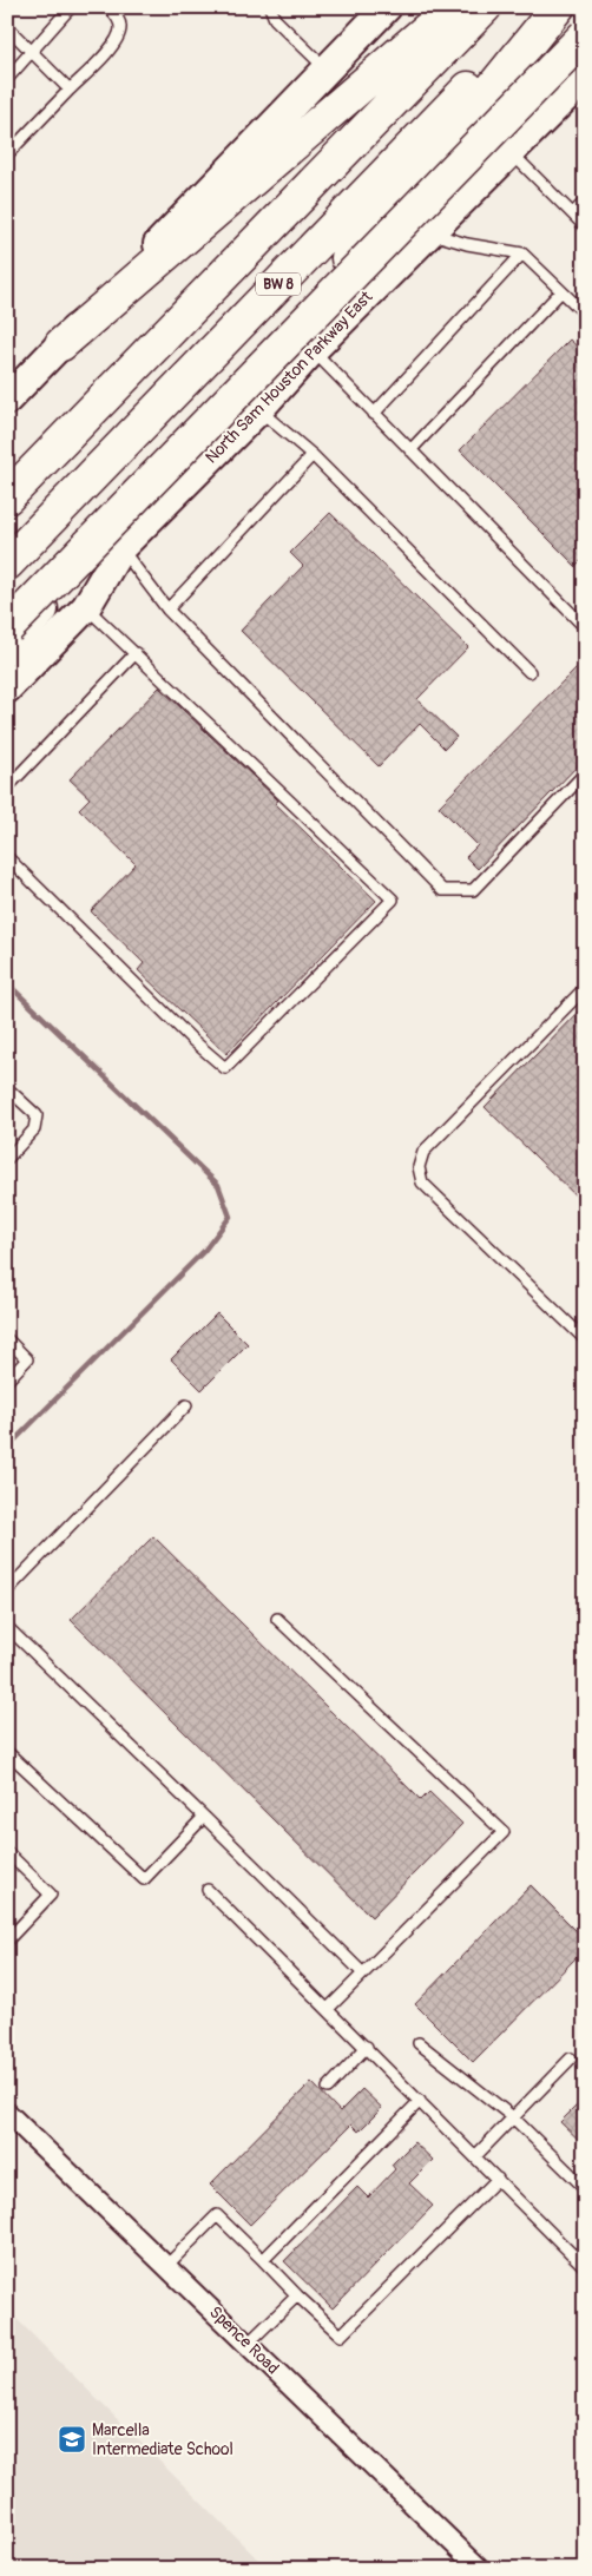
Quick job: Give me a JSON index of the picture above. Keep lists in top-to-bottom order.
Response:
{
  "streets": {
    "highway": ["BW 8"],
    "main road": ["North Sam Houston Parkway East"],
    "street": ["Spence Road"]
  },
  "places": {
    "school or university": ["Marcella Intermediate School"]
  }
}
